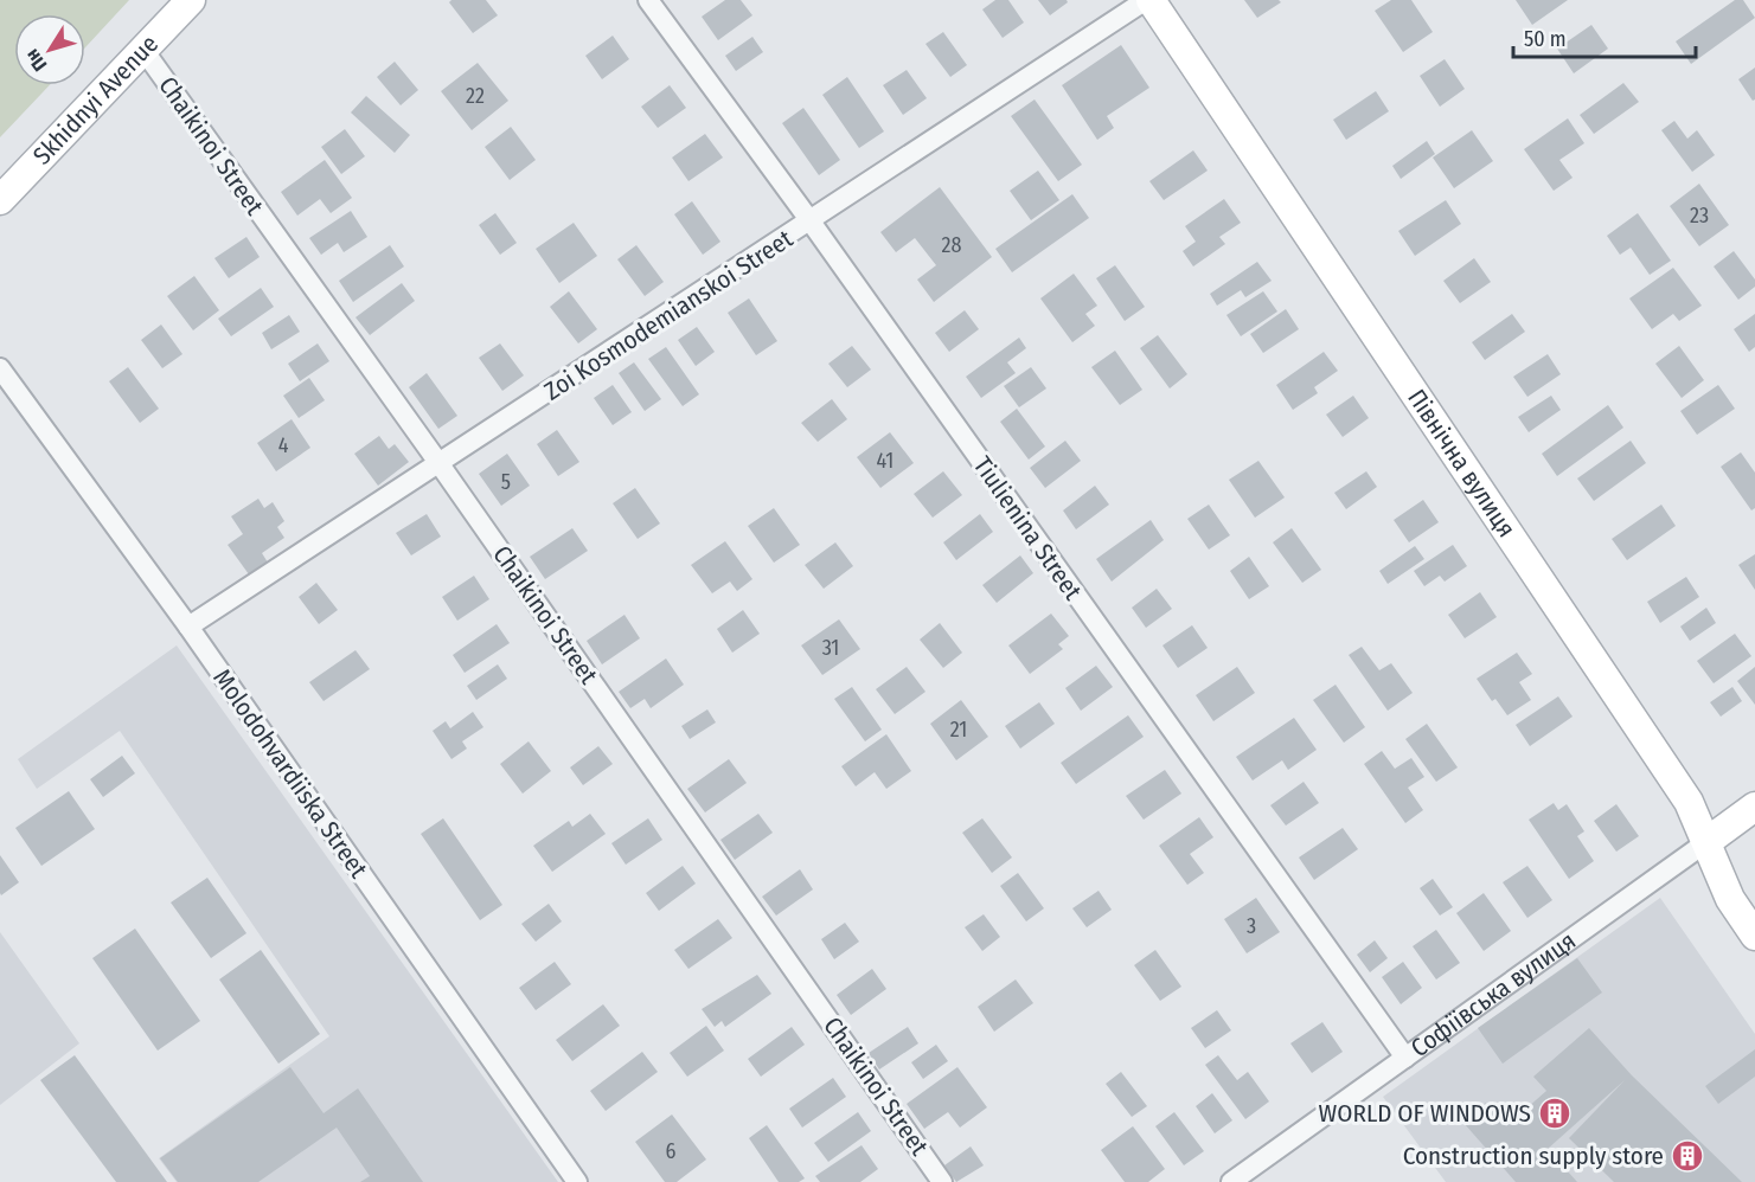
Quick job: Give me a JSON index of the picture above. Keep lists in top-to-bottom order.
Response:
{
  "streets": {
    "street": [
      "Skhidnyi Avenue",
      "Chaikinoi Street",
      "Zoi Kosmodemianskoi Street",
      "Північна вулиця",
      "Tiulienina Street",
      "Molodohvardiiska Street",
      "Софіївська вулиця"
    ]
  },
  "crossings": [
    ["Skhidnyi Avenue", "Chaikinoi Street"],
    ["Chaikinoi Street", "Zoi Kosmodemianskoi Street"],
    ["Zoi Kosmodemianskoi Street", "Північна вулиця"],
    ["Zoi Kosmodemianskoi Street", "Tiulienina Street"],
    ["Zoi Kosmodemianskoi Street", "Molodohvardiiska Street"],
    ["Північна вулиця", "Софіївська вулиця"],
    ["Tiulienina Street", "Софіївська вулиця"]
  ],
  "places": {
    "building": ["WORLD OF WINDOWS", "Construction supply store"]
  },
  "house_numbers": [
    "22",
    "23",
    "28",
    "4",
    "41",
    "5",
    "31",
    "21",
    "3",
    "6"
  ],
  "scale_bar": "50 m",
  "north": "bottom left"
}
